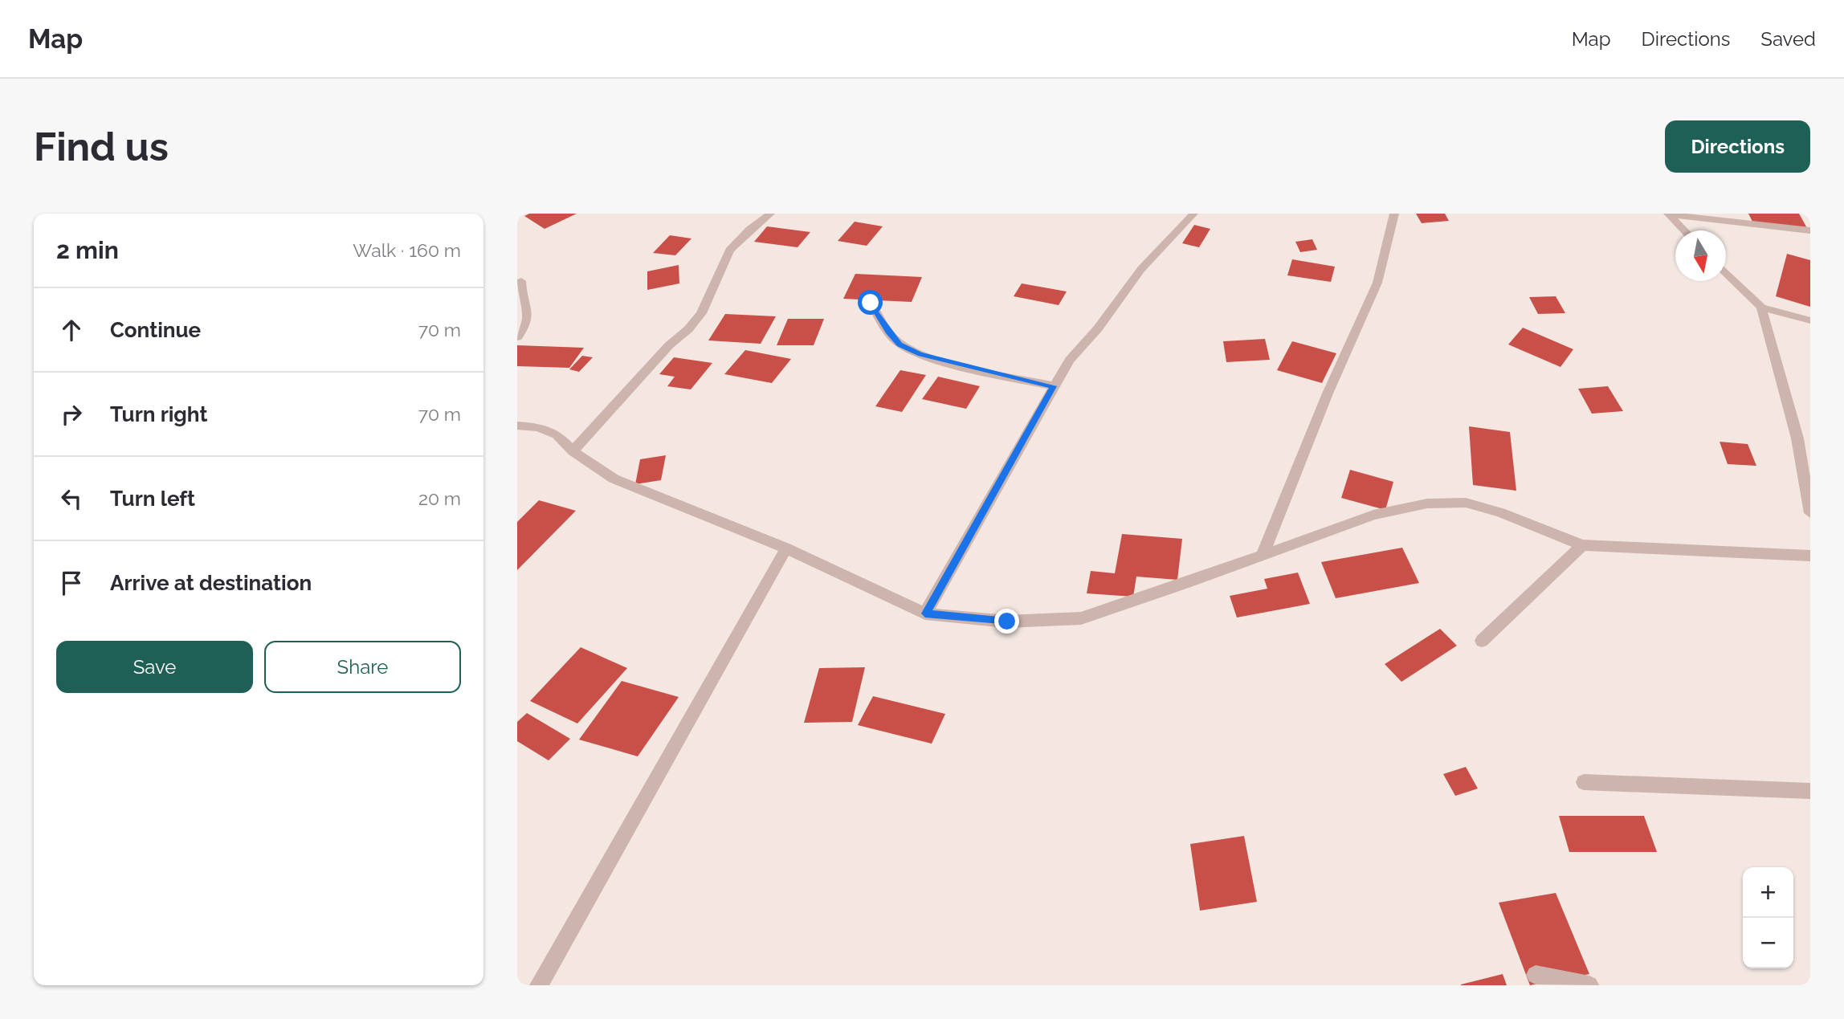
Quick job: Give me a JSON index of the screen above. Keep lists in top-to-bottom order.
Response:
{
  "north": "bottom",
  "page": {
    "header": "Map",
    "nav": ["Map", "Directions", "Saved"],
    "buttons": [
      "Directions",
      ["Save", "Share"]
    ],
    "title": "Find us",
    "heading": ["2 min", "Walk · 160 m"],
    "list": [
      ["Continue", "70 m"],
      ["Turn right", "70 m"],
      ["Turn left", "20 m"],
      "Arrive at destination"
    ],
    "map_buttons": ["+", "−"]
  }
}
